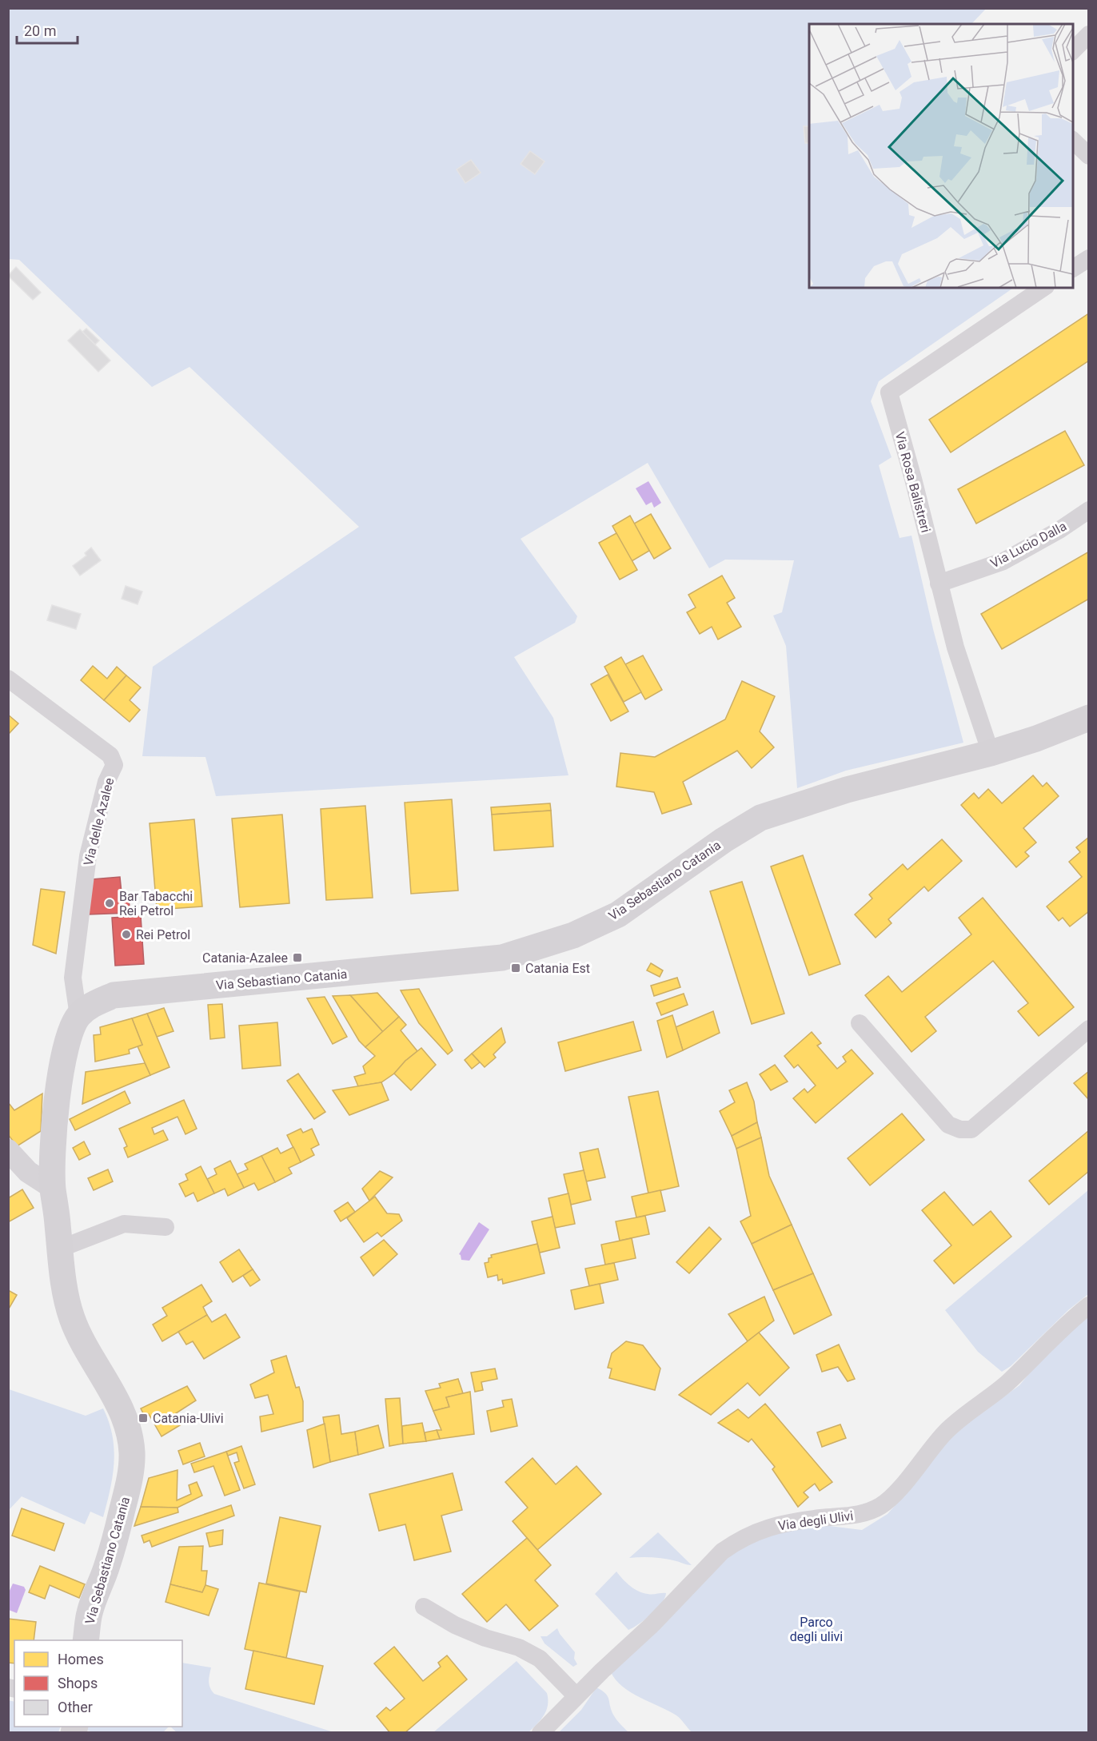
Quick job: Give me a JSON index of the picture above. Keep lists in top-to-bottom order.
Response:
{
  "streets": {
    "main road": ["Via Sebastiano Catania"],
    "street": [
      "Via Rosa Balistreri",
      "Via Lucio Dalla",
      "Via delle Azalee",
      "Via degli Ulivi"
    ]
  },
  "crossings": [
    ["Via Rosa Balistreri", "Via Lucio Dalla"],
    ["Via Rosa Balistreri", "Via Sebastiano Catania"],
    ["Via delle Azalee", "Via Sebastiano Catania"]
  ],
  "parks": ["Parco degli ulivi"],
  "places": {
    "other": ["Bar Tabacchi Rei Petrol", "Rei Petrol"],
    "transit": ["Catania-Azalee", "Catania Est", "Catania-Ulivi"]
  },
  "legend": ["Homes", "Shops", "Other"],
  "scale_bar": "20 m"
}
